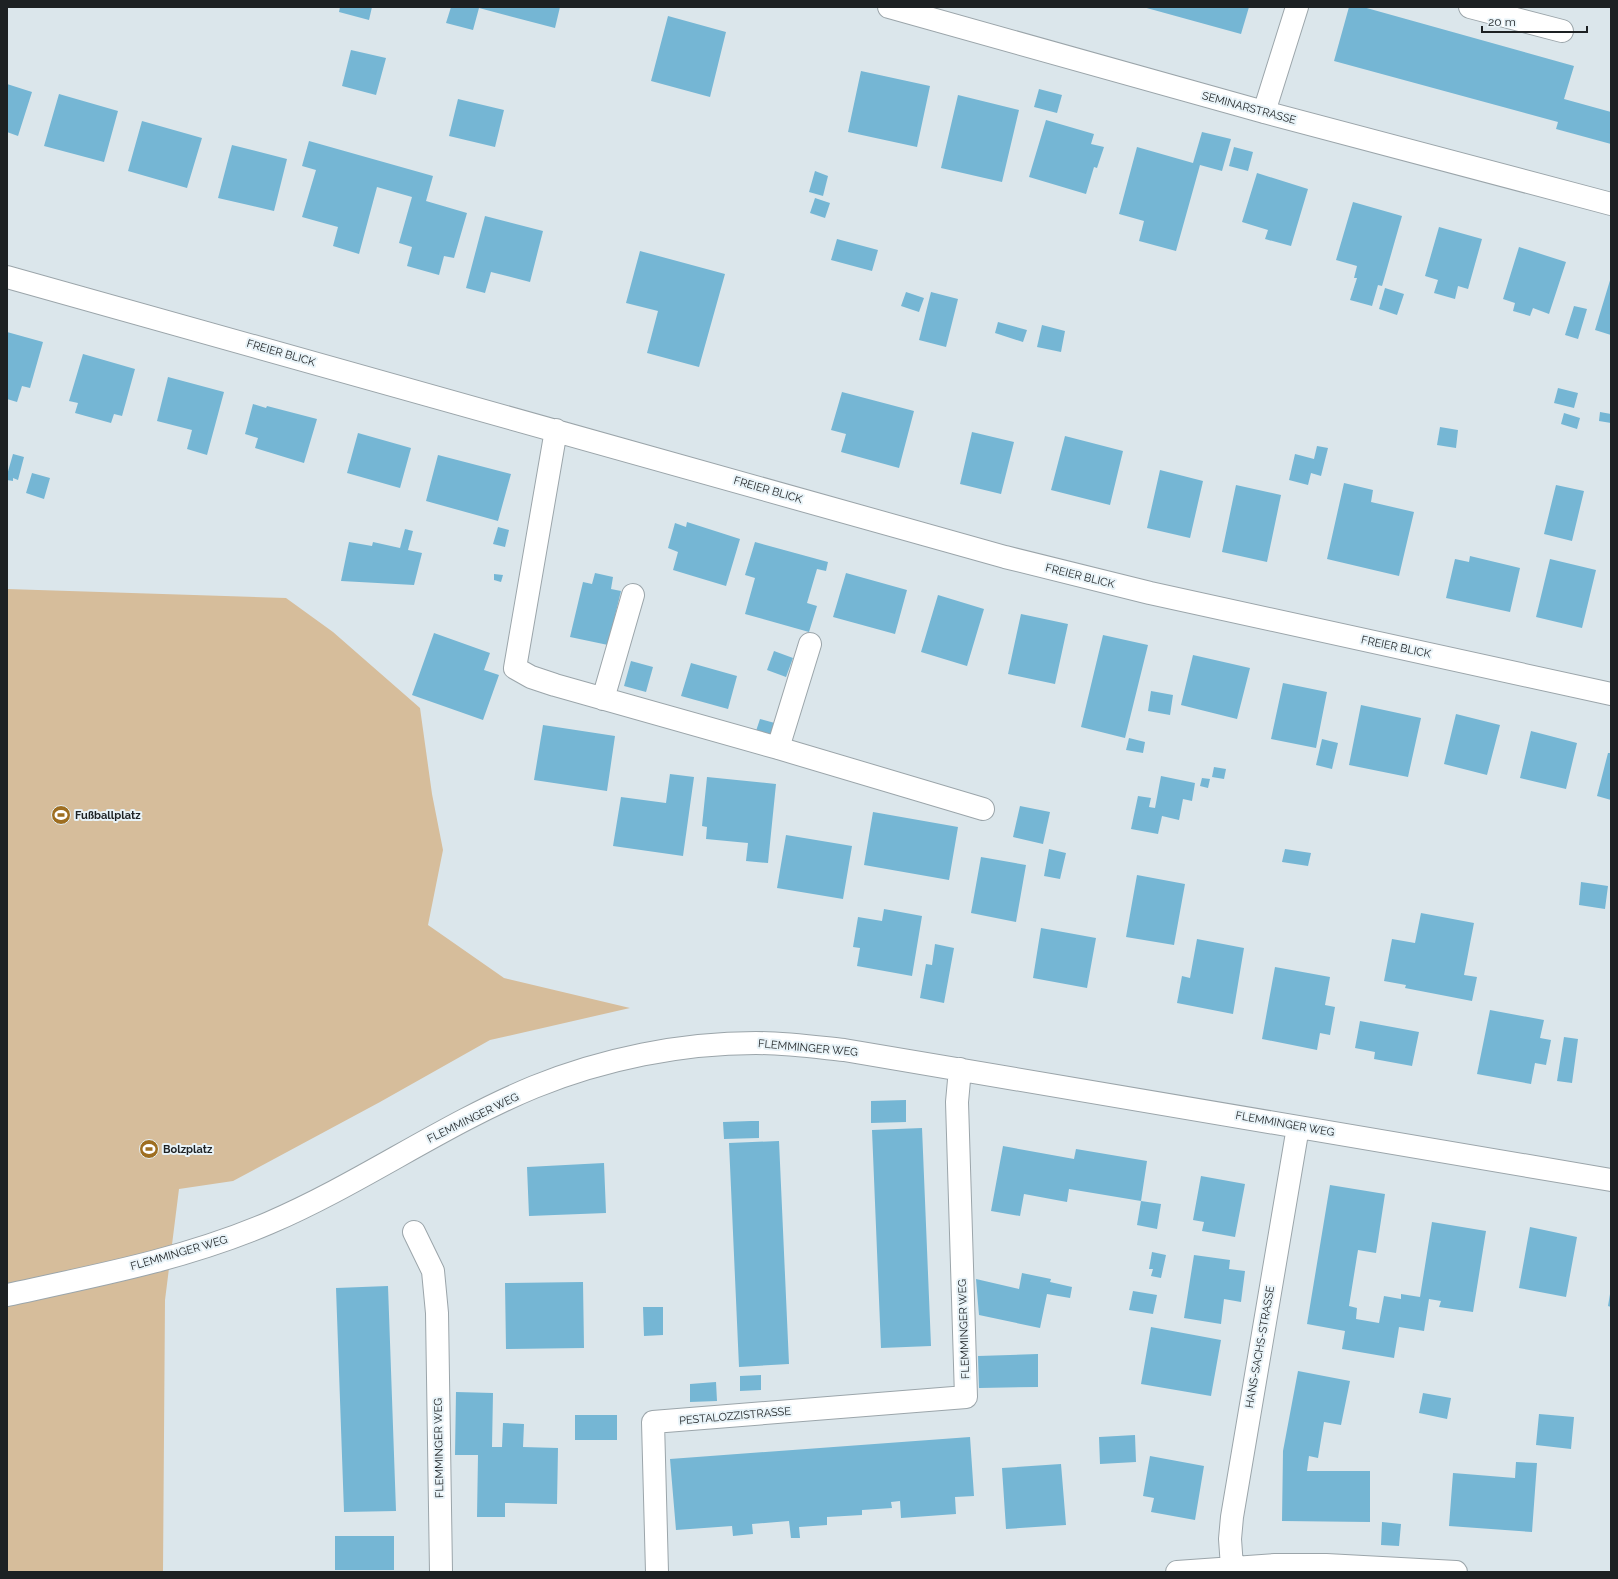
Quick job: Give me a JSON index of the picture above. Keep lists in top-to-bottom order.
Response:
{
  "streets": {
    "street": [
      "SEMINARSTRASSE",
      "FREIER BLICK",
      "FLEMMINGER WEG",
      "HANS-SACHS-STRASSE",
      "PESTALOZZISTRASSE"
    ]
  },
  "crossings": [
    ["FLEMMINGER WEG", "HANS-SACHS-STRASSE"],
    ["FLEMMINGER WEG", "PESTALOZZISTRASSE"]
  ],
  "places": {
    "sports": ["Fußballplatz", "Bolzplatz"]
  },
  "scale_bar": "20 m"
}
